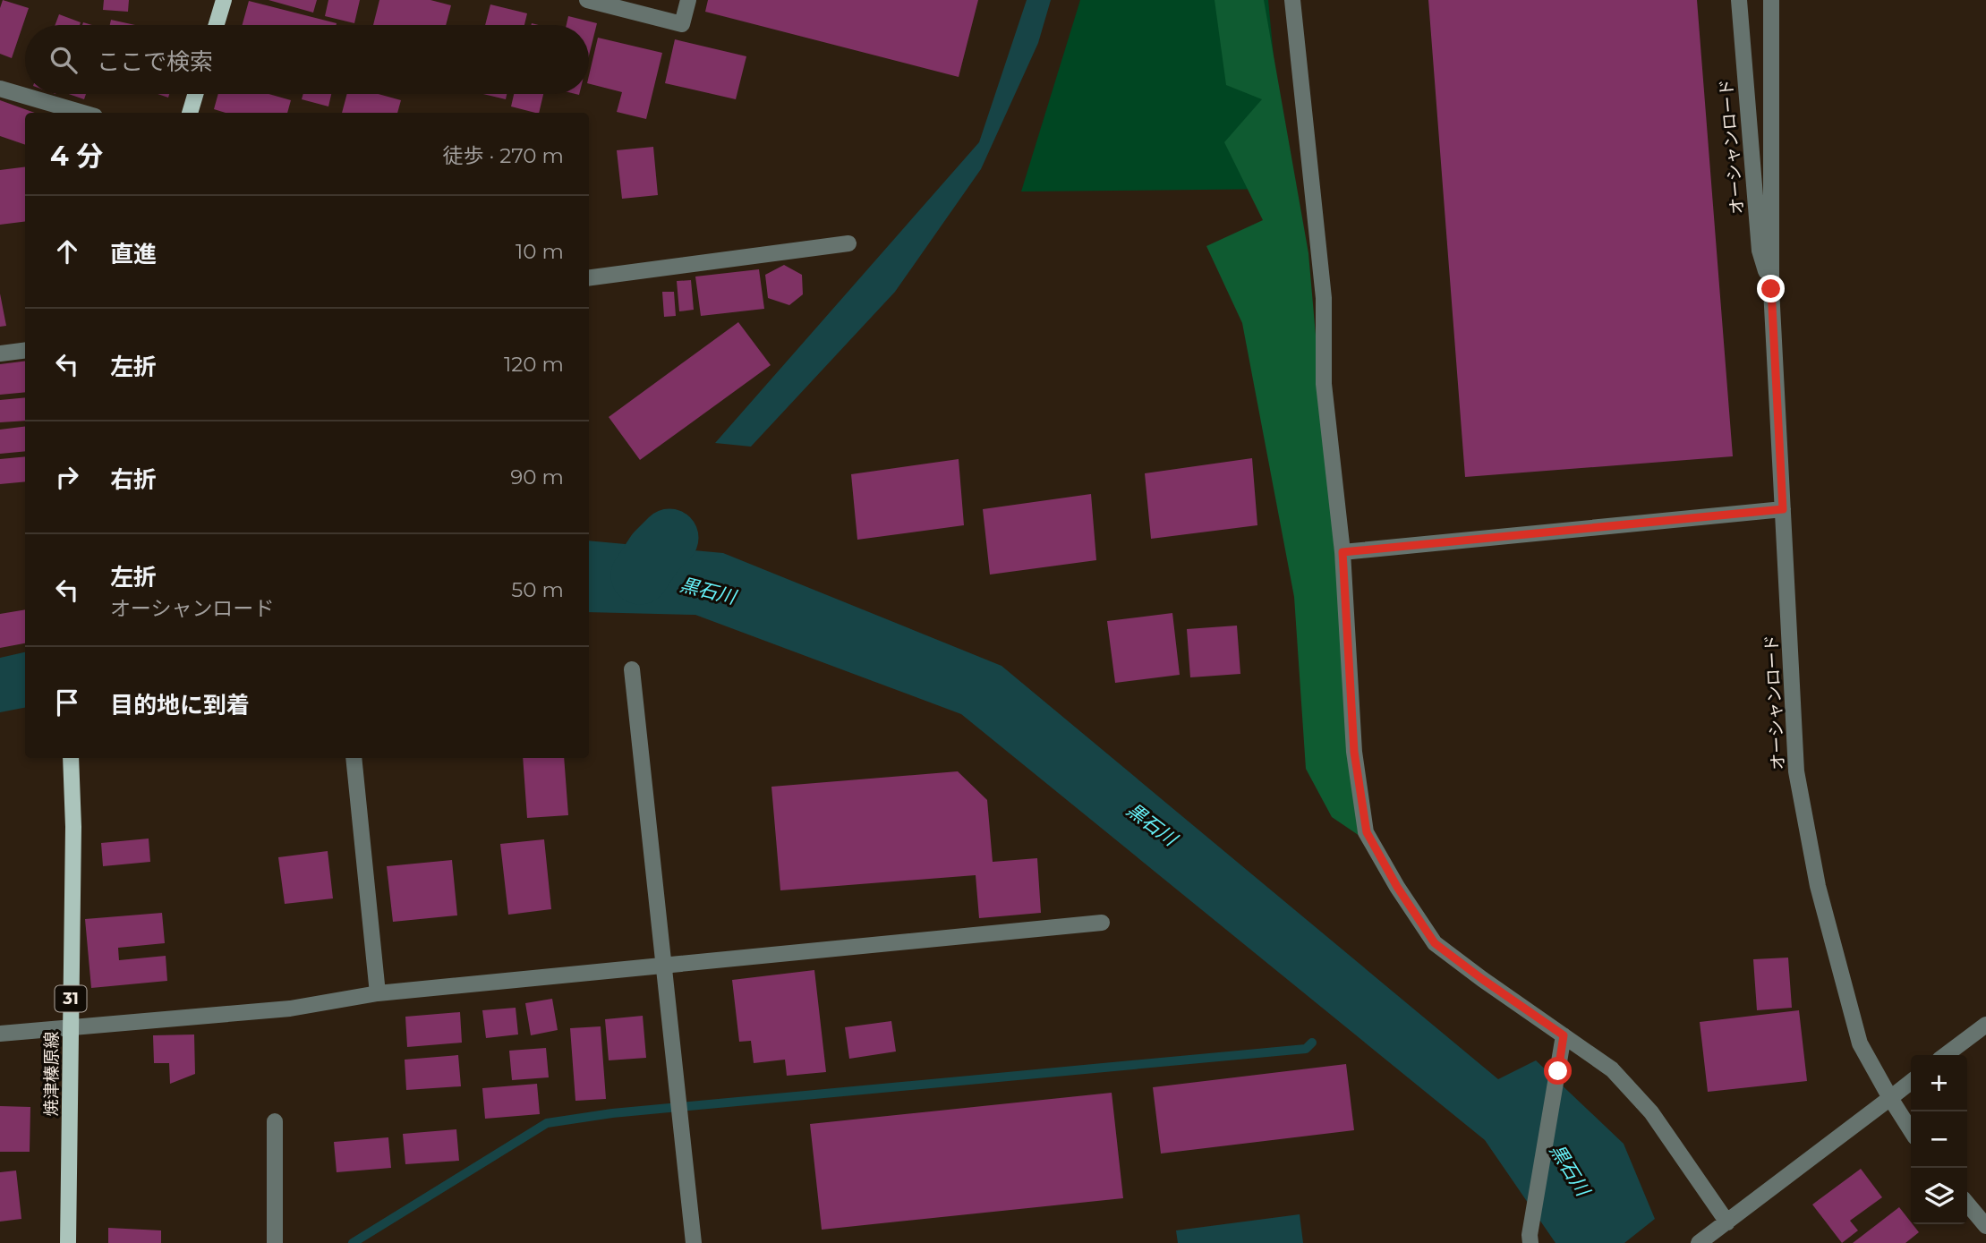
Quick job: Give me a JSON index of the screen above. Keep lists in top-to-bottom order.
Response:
{
  "streets": {
    "main road": ["31", "焼津榛原線"],
    "street": ["オーシャンロード"]
  },
  "water": ["黒石川"],
  "page": {
    "search": "ここで検索",
    "heading": ["4 分", "徒歩 · 270 m"],
    "list": [
      ["直進", "10 m"],
      ["左折", "120 m"],
      ["右折", "90 m"],
      ["左折", "オーシャンロード", "50 m"],
      "目的地に到着"
    ],
    "map_buttons": ["+", "−"]
  }
}
